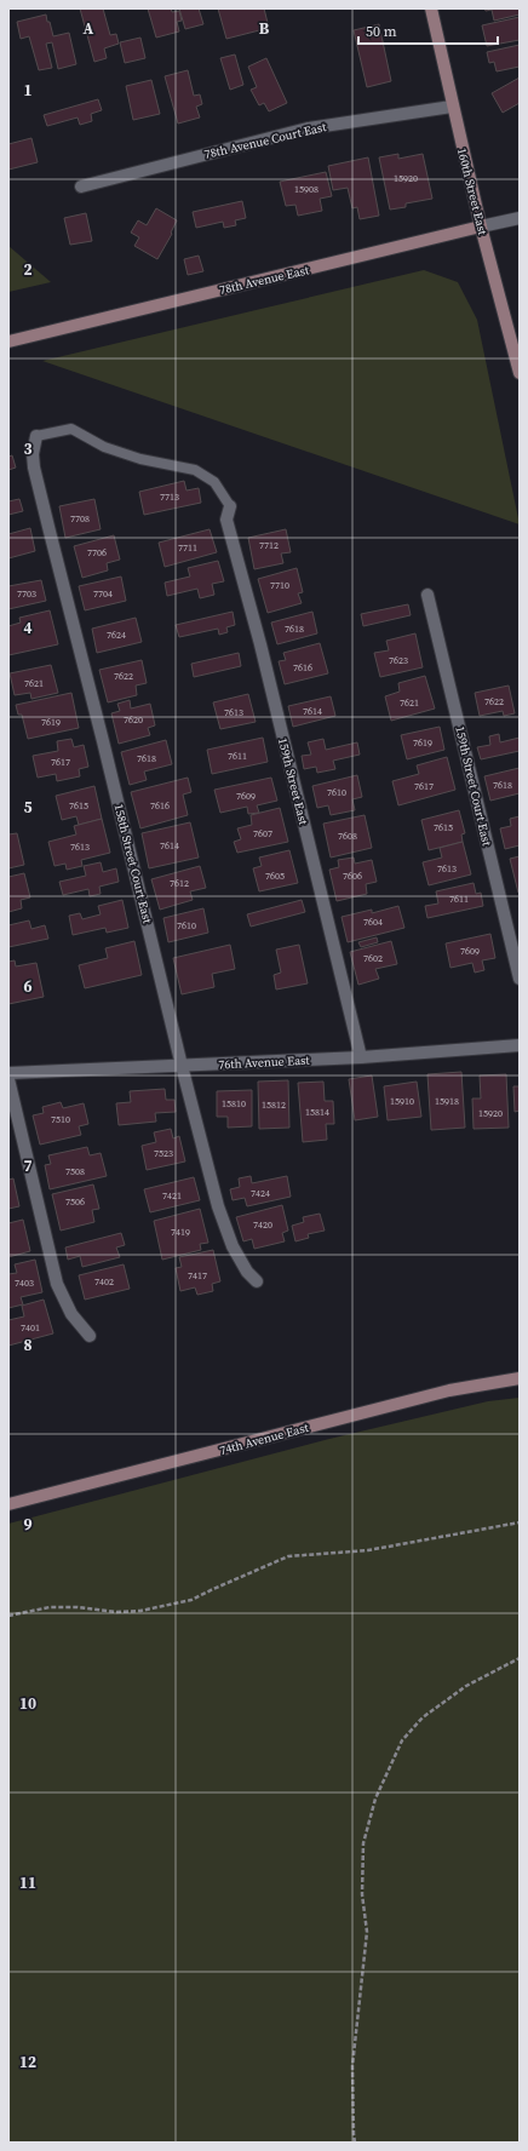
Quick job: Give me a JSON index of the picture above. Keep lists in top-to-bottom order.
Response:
{
  "streets": {
    "street": [
      "78th Avenue Court East",
      "160th Street East",
      "78th Avenue East",
      "159th Street East",
      "159th Street Court East",
      "158th Street Court East",
      "76th Avenue East",
      "74th Avenue East"
    ]
  },
  "crossings": [
    ["78th Avenue Court East", "160th Street East"],
    ["160th Street East", "78th Avenue East"],
    ["159th Street East", "76th Avenue East"],
    ["158th Street Court East", "76th Avenue East"]
  ],
  "house_numbers": [
    "15920",
    "15908",
    "7713",
    "7708",
    "7712",
    "7711",
    "7706",
    "7710",
    "7703",
    "7704",
    "7618",
    "7624",
    "7623",
    "7616",
    "7622",
    "7621",
    "7622",
    "7621",
    "7614",
    "7613",
    "7620",
    "7619",
    "7619",
    "7611",
    "7618",
    "7617",
    "7618",
    "7617",
    "7610",
    "7609",
    "7615",
    "7616",
    "7615",
    "7607",
    "7608",
    "7614",
    "7613",
    "7613",
    "7605",
    "7606",
    "7612",
    "7611",
    "7604",
    "7610",
    "7609",
    "7602",
    "15910",
    "15918",
    "15810",
    "15812",
    "15814",
    "15920",
    "7510",
    "7523",
    "7508",
    "7424",
    "7421",
    "7506",
    "7420",
    "7419",
    "7417",
    "7402",
    "7403",
    "7401"
  ],
  "scale_bar": "50 m",
  "grid": {
    "columns": ["A", "B"],
    "rows": [
      "1",
      "2",
      "3",
      "4",
      "5",
      "6",
      "7",
      "8",
      "9",
      "10",
      "11",
      "12"
    ]
  }
}
